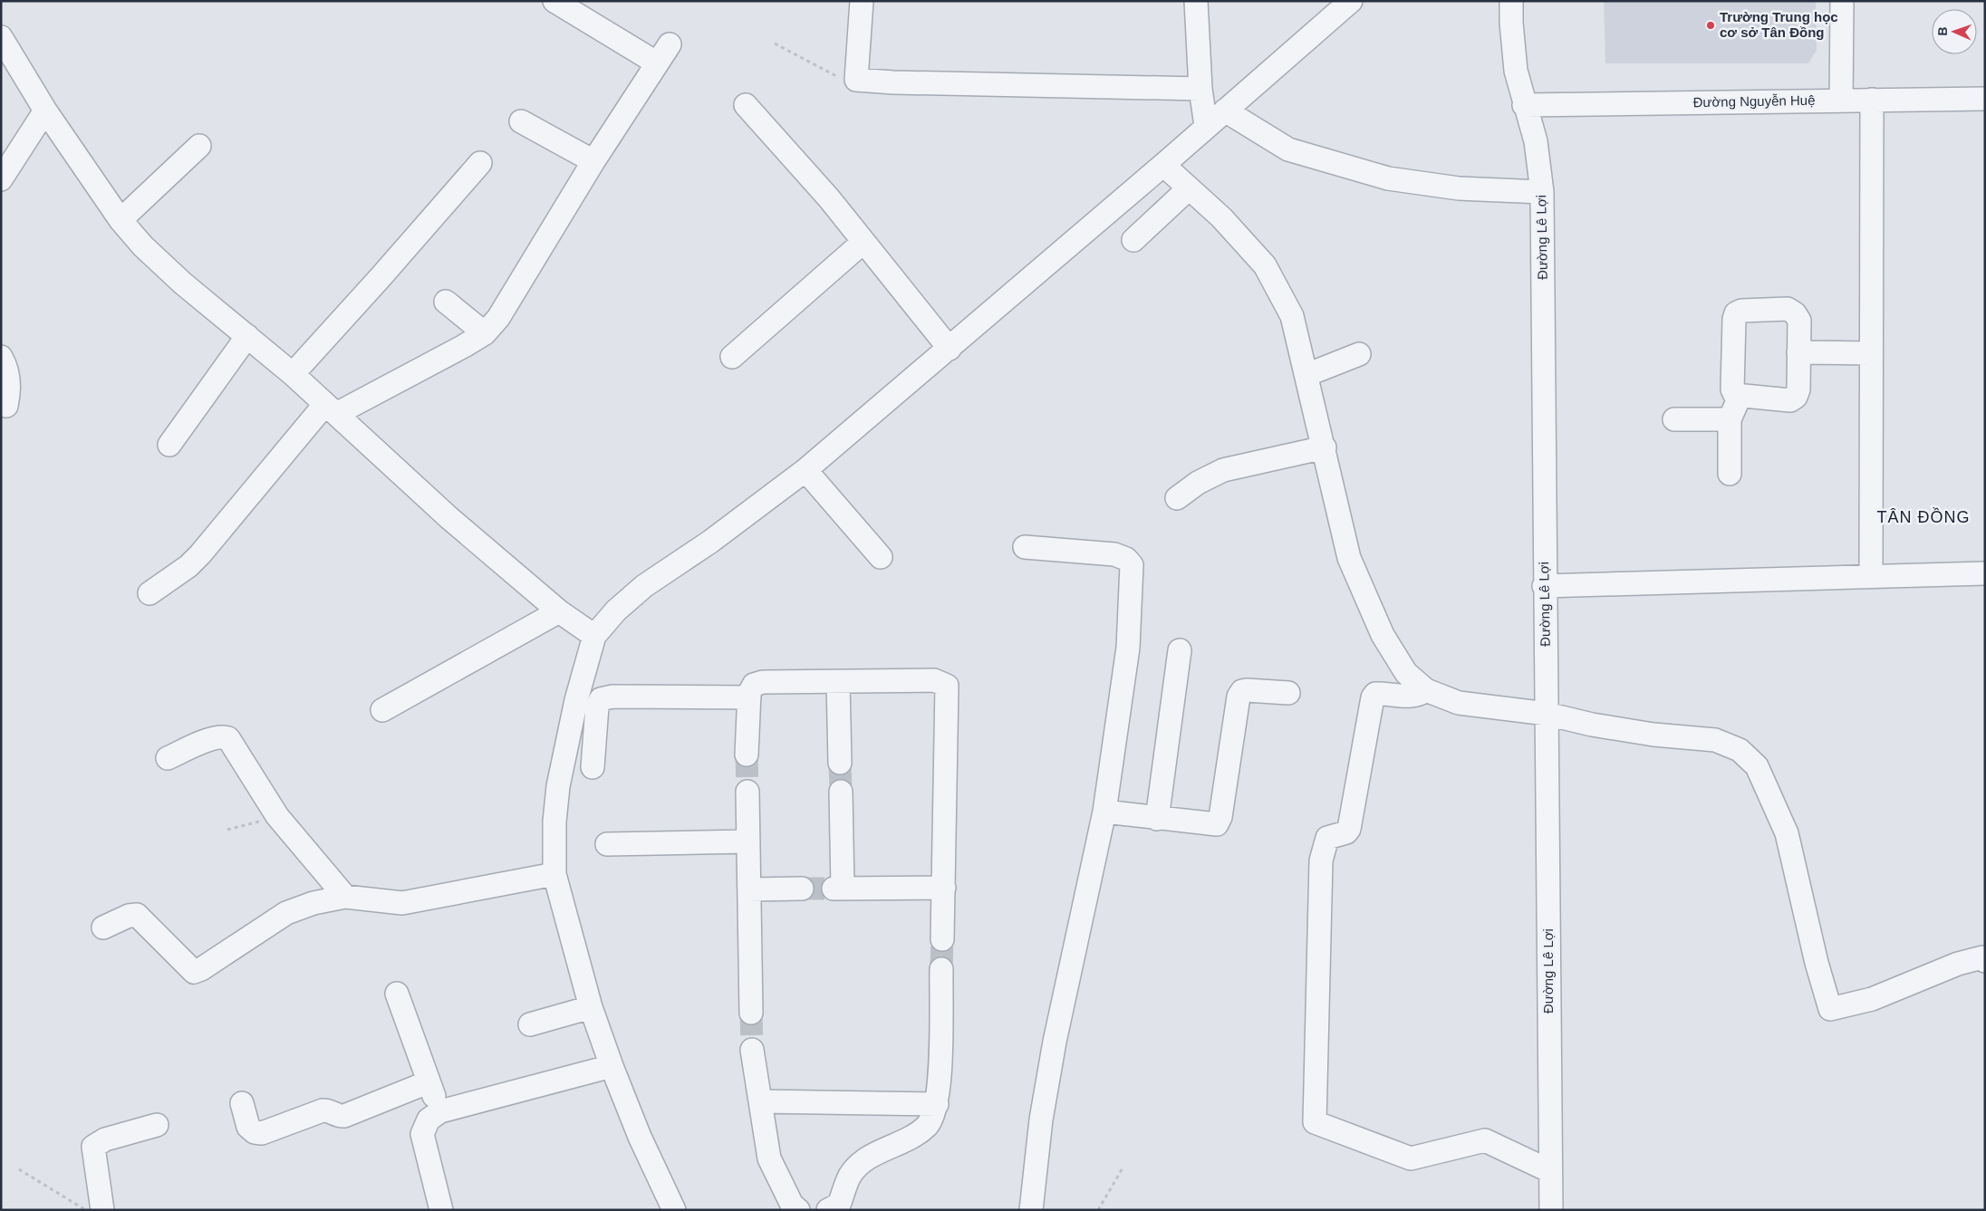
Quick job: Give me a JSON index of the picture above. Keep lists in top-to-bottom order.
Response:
{
  "streets": {
    "street": ["Đường Nguyễn Huệ", "Đường Lê Lợi"]
  },
  "crossings": [
    ["Đường Nguyễn Huệ", "Đường Lê Lợi"]
  ],
  "districts": ["TÂN ĐỒNG"],
  "places": ["Trường Trung học cơ sở Tân Đồng"],
  "north": "left"
}
